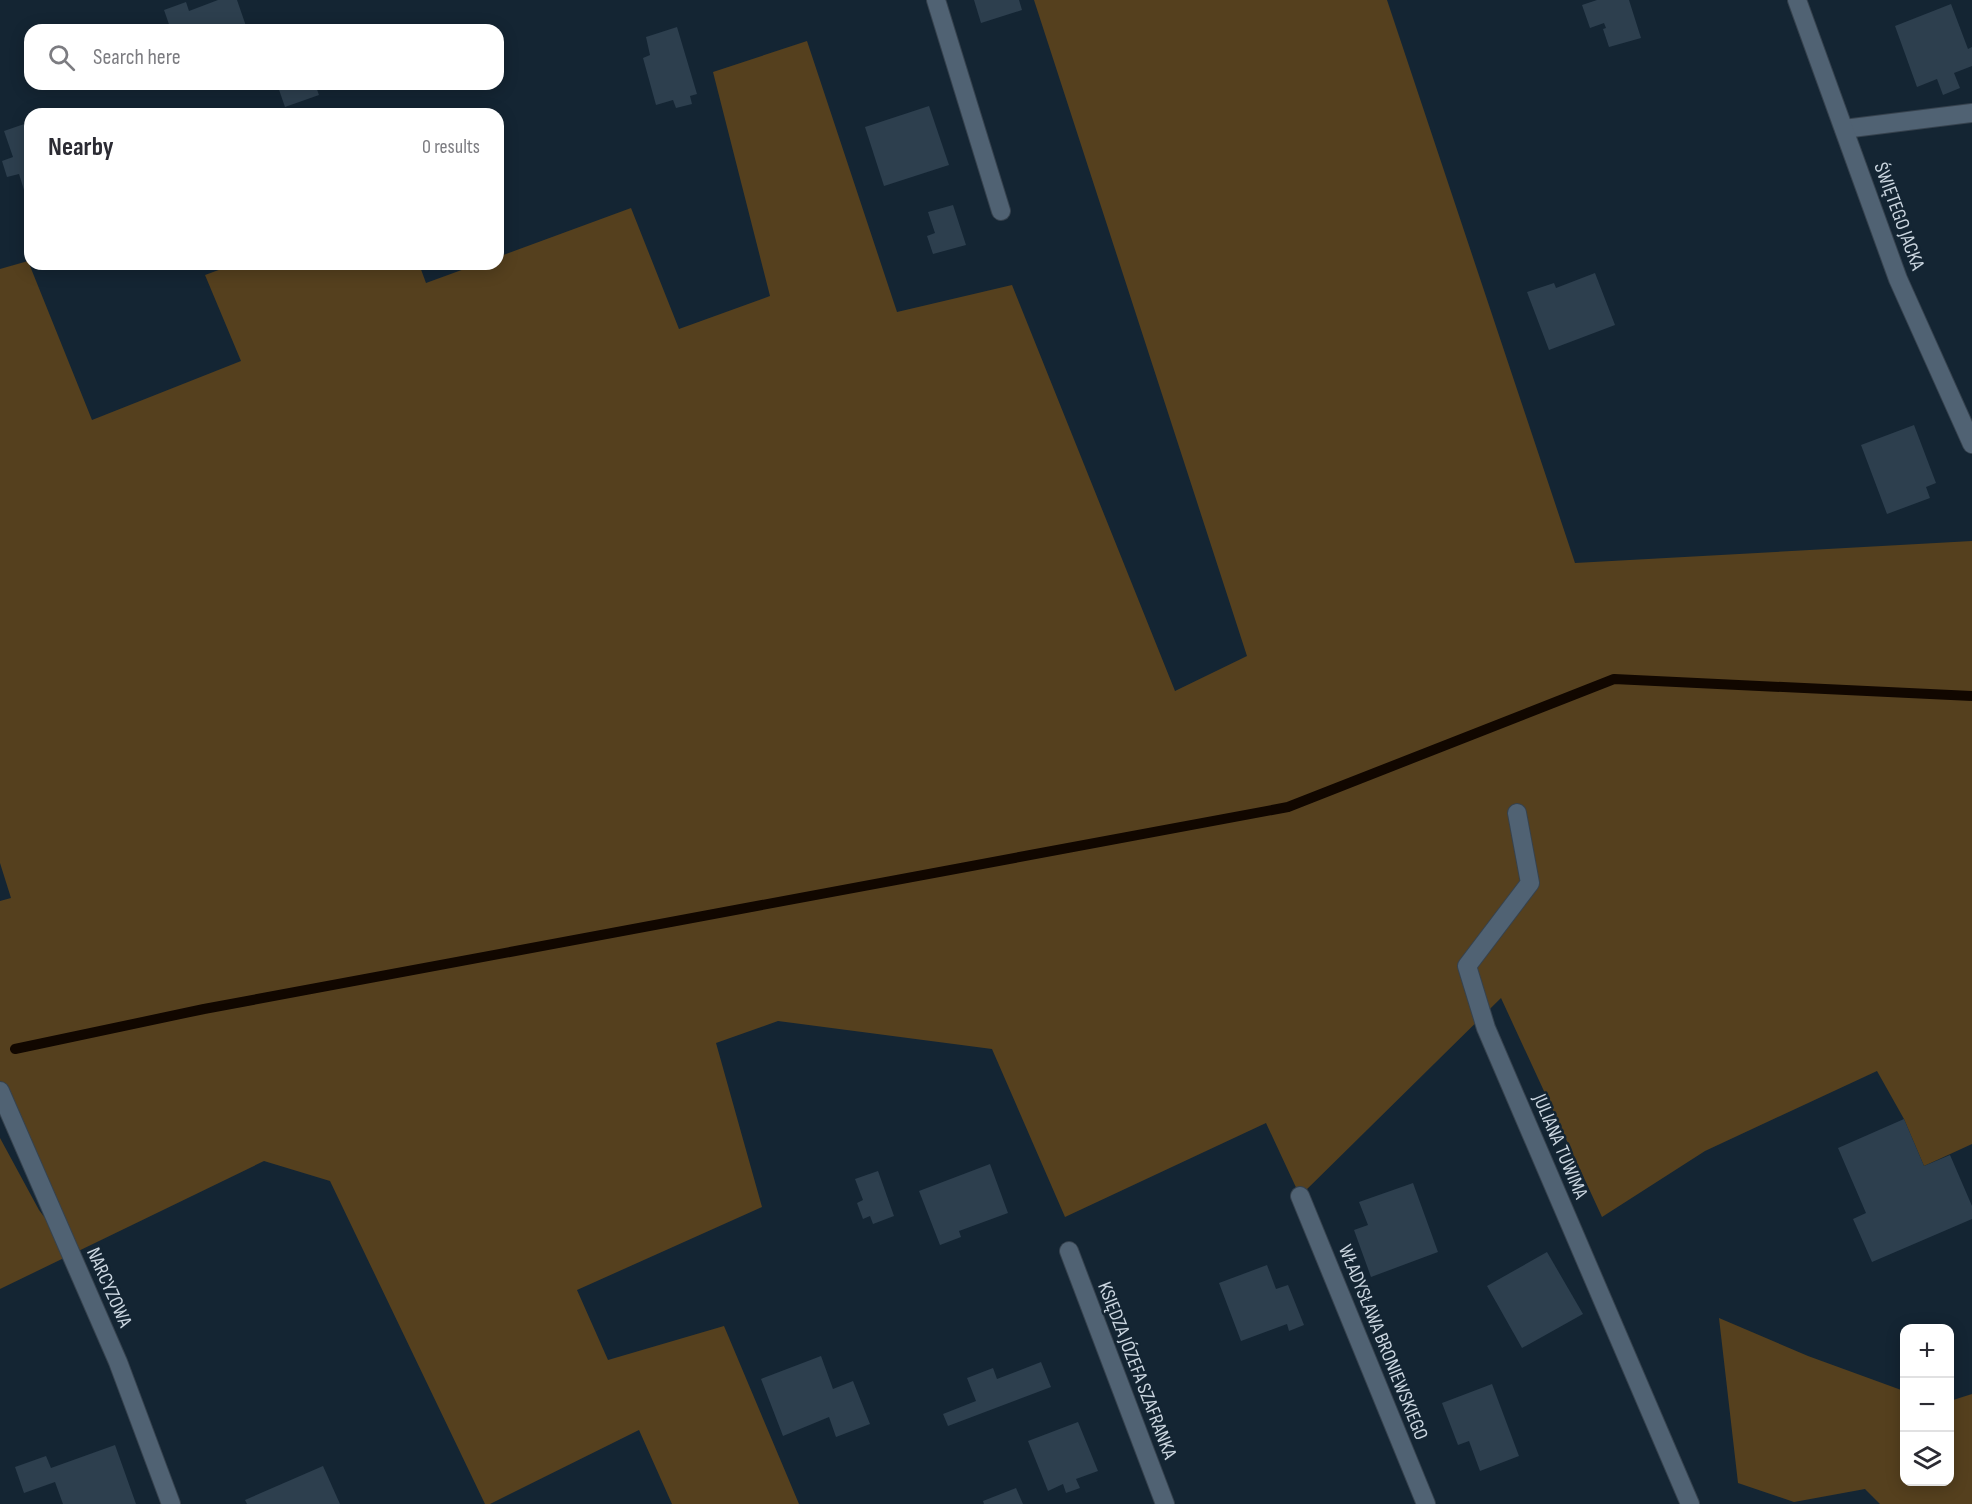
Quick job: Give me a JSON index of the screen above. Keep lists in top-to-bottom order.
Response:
{
  "streets": {
    "street": [
      "ŚWIĘTEGO JACKA",
      "JULIANA TUWIMA",
      "NARCYZOWA",
      "WŁADYSŁAWA BRONIEWSKIEGO",
      "KSIĘDZA JÓZEFA SZAFRANKA"
    ]
  },
  "page": {
    "search": "Search here",
    "heading": ["Nearby", "0 results"],
    "map_buttons": ["+", "−"]
  }
}
